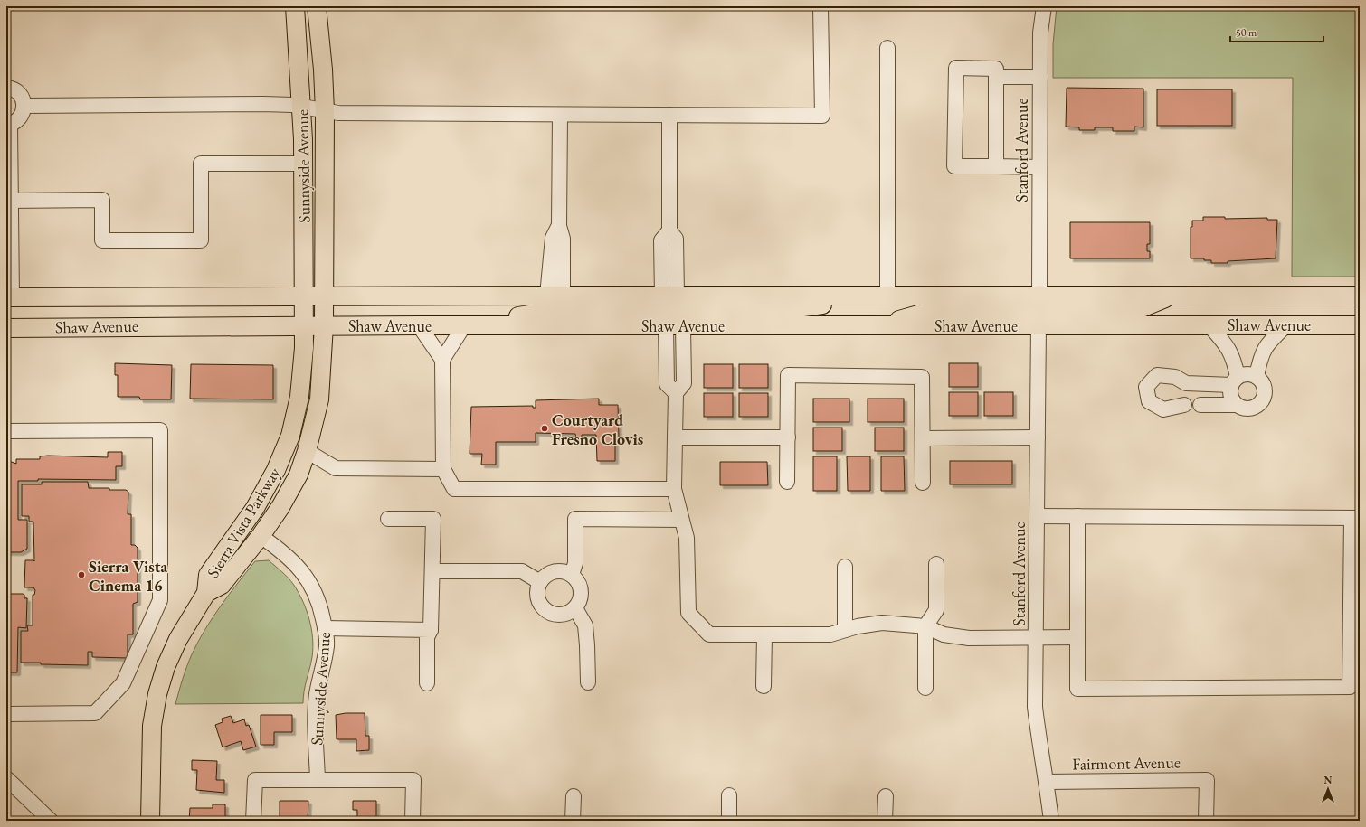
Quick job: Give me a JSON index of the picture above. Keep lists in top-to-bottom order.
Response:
{
  "streets": {
    "main road": ["Sunnyside Avenue", "Shaw Avenue", "Sierra Vista Parkway"],
    "street": ["Stanford Avenue", "Fairmont Avenue"]
  },
  "crossings": [
    ["Stanford Avenue", "Shaw Avenue"],
    ["Stanford Avenue", "Fairmont Avenue"],
    ["Sunnyside Avenue", "Shaw Avenue"],
    ["Sunnyside Avenue", "Sierra Vista Parkway"],
    ["Shaw Avenue", "Sierra Vista Parkway"]
  ],
  "places": ["Courtyard Fresno Clovis", "Sierra Vista Cinema 16"],
  "scale_bar": "50 m",
  "north": "top"
}
